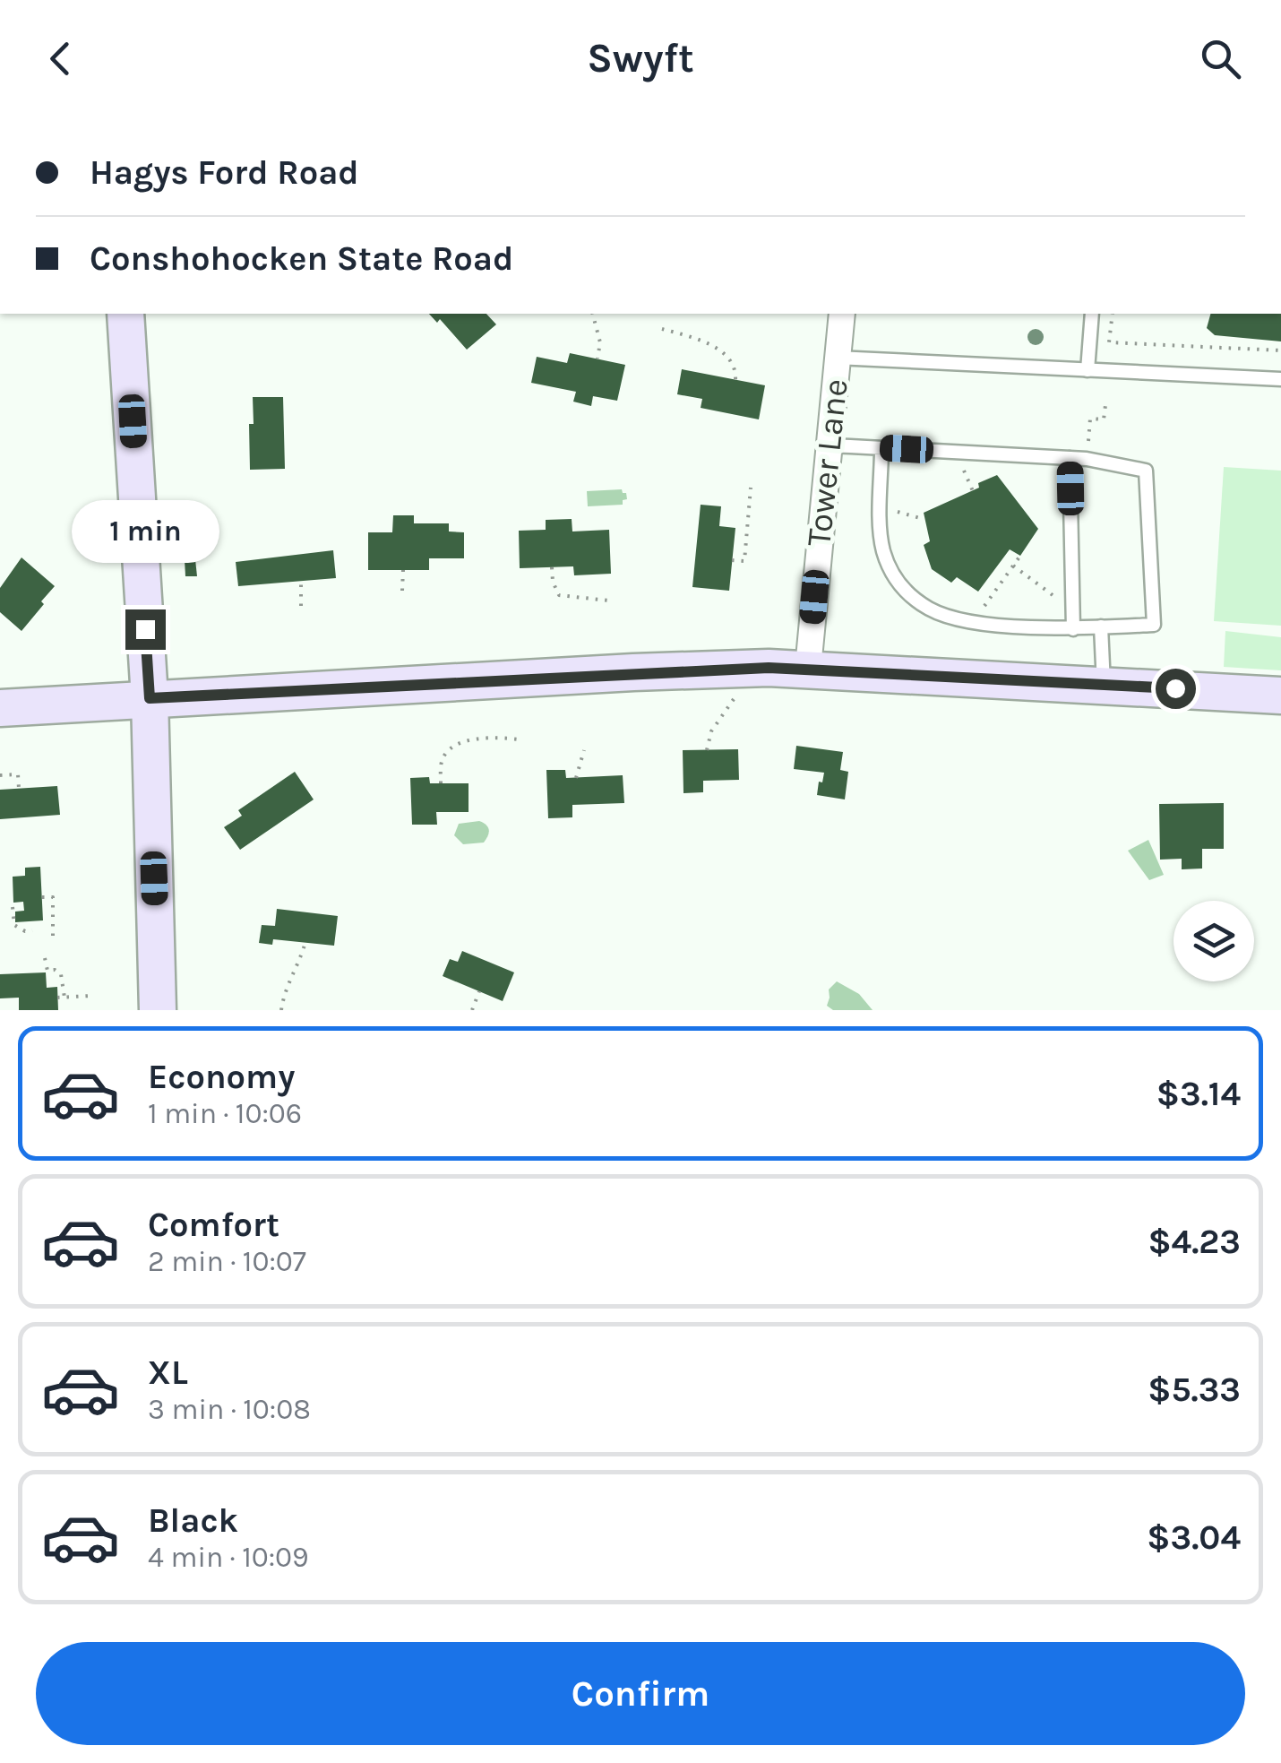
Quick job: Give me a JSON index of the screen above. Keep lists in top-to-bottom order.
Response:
{
  "streets": {
    "street": ["Tower Lane"]
  },
  "page": {
    "header": "Swyft",
    "banner": ["Hagys Ford Road", "Conshohocken State Road"],
    "bubble": "1 min",
    "list": [
      {
        "name": "Economy",
        "note": "1 min · 10:06",
        "value": "$3.14"
      },
      {
        "name": "Comfort",
        "note": "2 min · 10:07",
        "value": "$4.23"
      },
      {
        "name": "XL",
        "note": "3 min · 10:08",
        "value": "$5.33"
      },
      {
        "name": "Black",
        "note": "4 min · 10:09",
        "value": "$3.04"
      }
    ],
    "buttons": "Confirm"
  }
}
